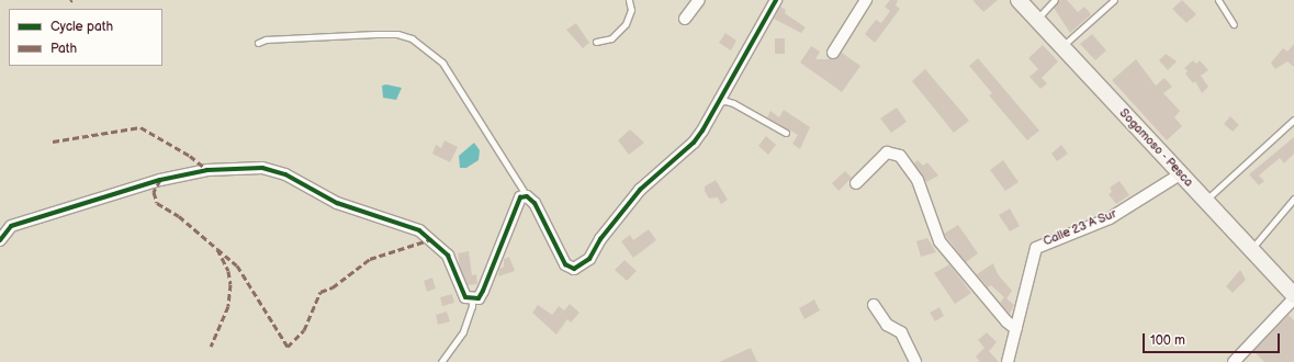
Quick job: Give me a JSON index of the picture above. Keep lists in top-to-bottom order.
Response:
{
  "streets": {
    "main road": ["Sogamoso - Pesca"],
    "street": ["Calle 23 A Sur"]
  },
  "crossings": [
    ["Sogamoso - Pesca", "Calle 23 A Sur"]
  ],
  "legend": ["Cycle path", "Path"],
  "scale_bar": "100 m"
}
